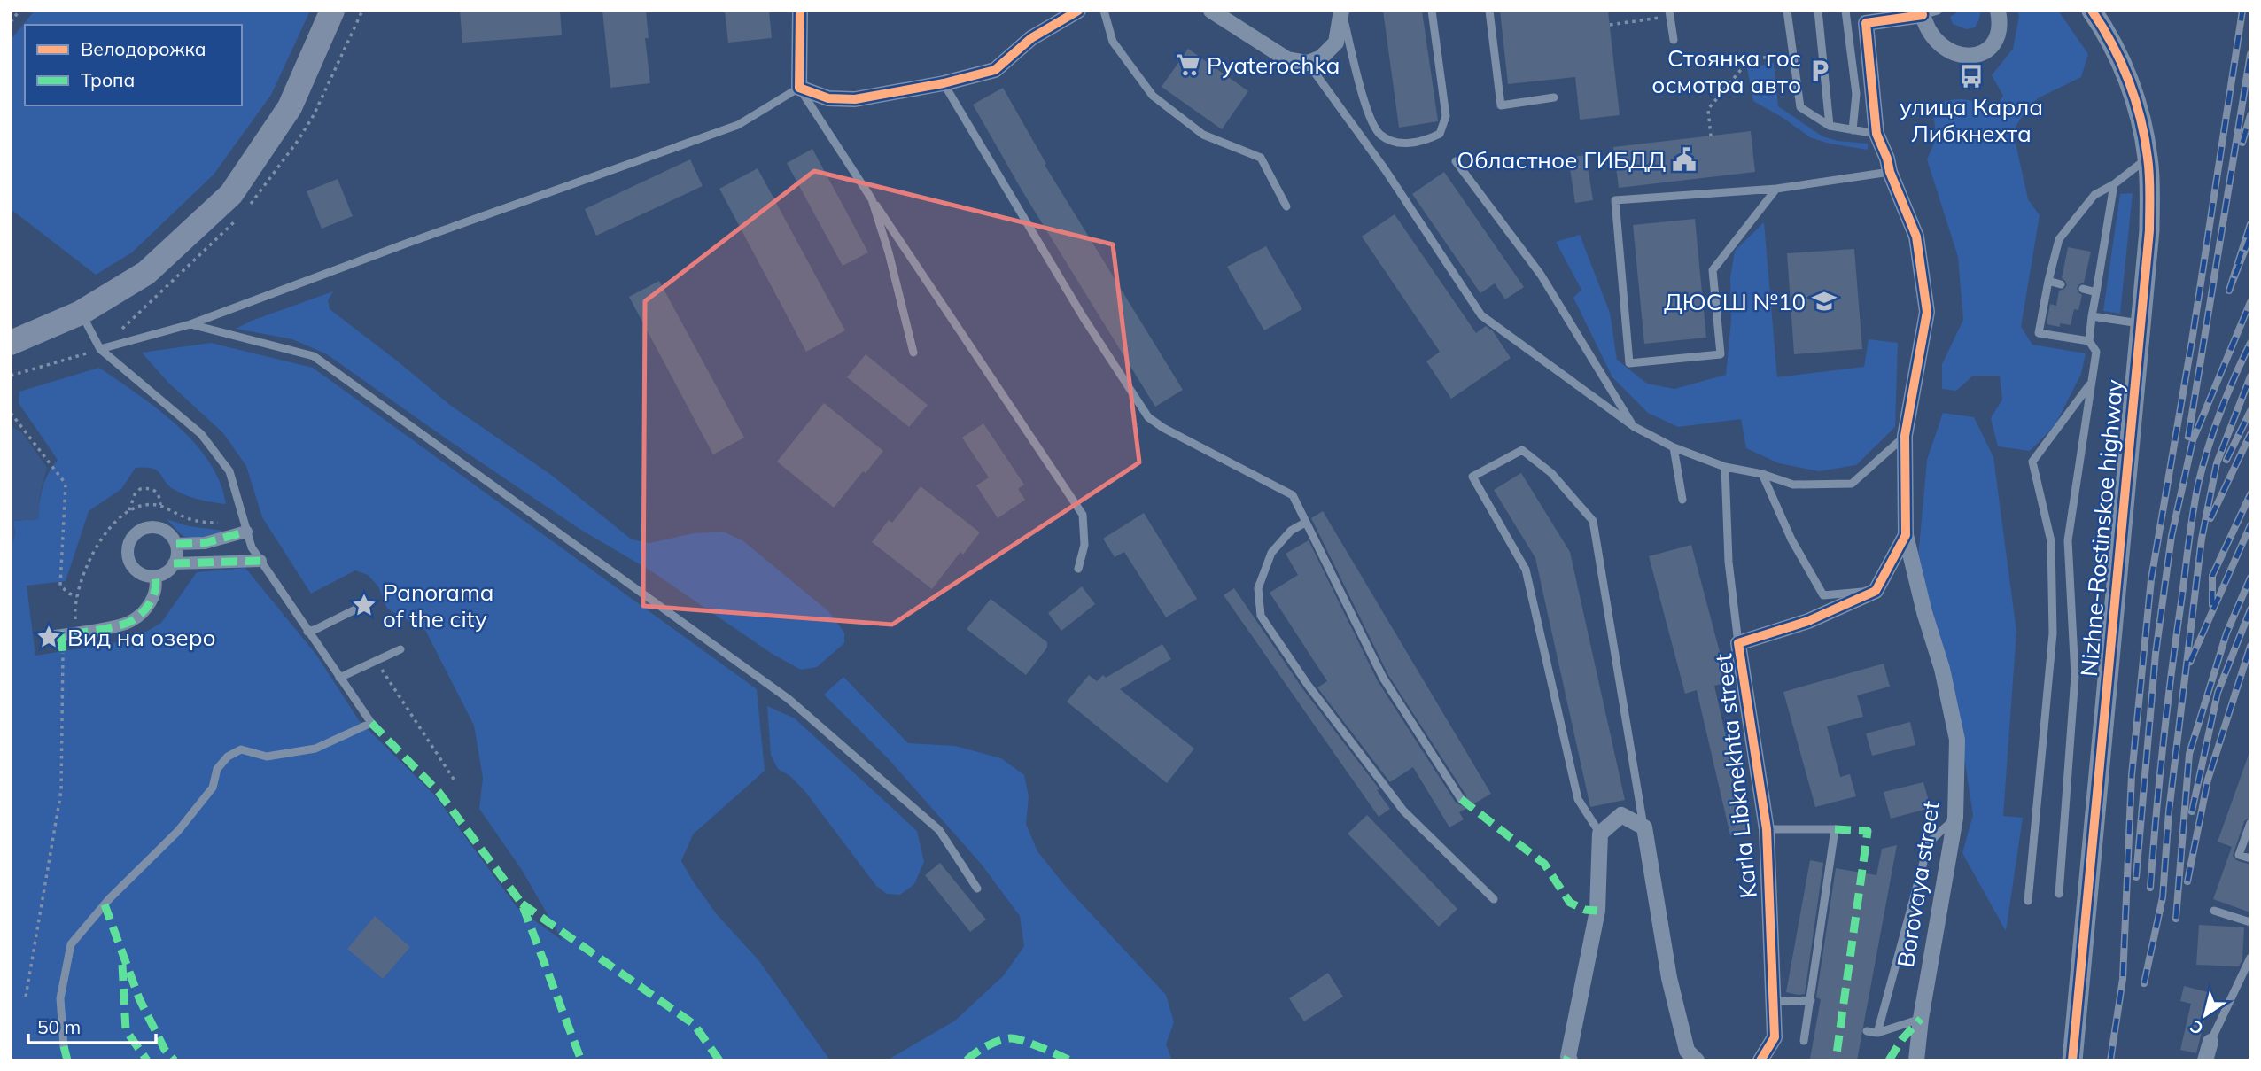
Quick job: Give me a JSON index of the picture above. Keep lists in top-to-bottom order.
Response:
{
  "streets": {
    "street": ["Nizhne-Rostinskoe highway", "Karla Libknekhta street", "Borovaya street"]
  },
  "places": {
    "supermarket": ["Pyaterochka"],
    "parking": ["Стоянка гос осмотра авто"],
    "bus stop": ["улица Карла Либкнехта"],
    "public building": ["Областное ГИБДД"],
    "school or university": ["ДЮСШ №10"],
    "place": ["Panorama of the city", "Вид на озеро"]
  },
  "legend": ["Велодорожка", "Тропа"],
  "scale_bar": "50 m",
  "north": "bottom left"
}
